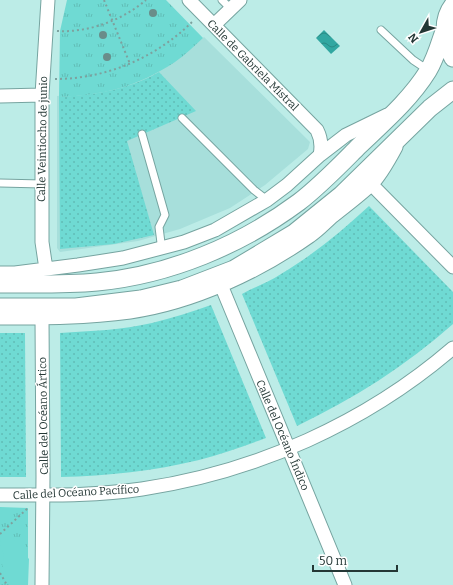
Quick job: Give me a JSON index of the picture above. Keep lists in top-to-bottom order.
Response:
{
  "streets": {
    "street": [
      "Calle de Gabriela Mistral",
      "Calle Veintiocho de junio",
      "Calle del Océano Ártico",
      "Calle del Océano Índico",
      "Calle del Océano Pacífico"
    ]
  },
  "crossings": [
    ["Calle del Océano Ártico", "Calle del Océano Pacífico"],
    ["Calle del Océano Índico", "Calle del Océano Pacífico"]
  ],
  "scale_bar": "50 m",
  "north": "bottom left"
}
